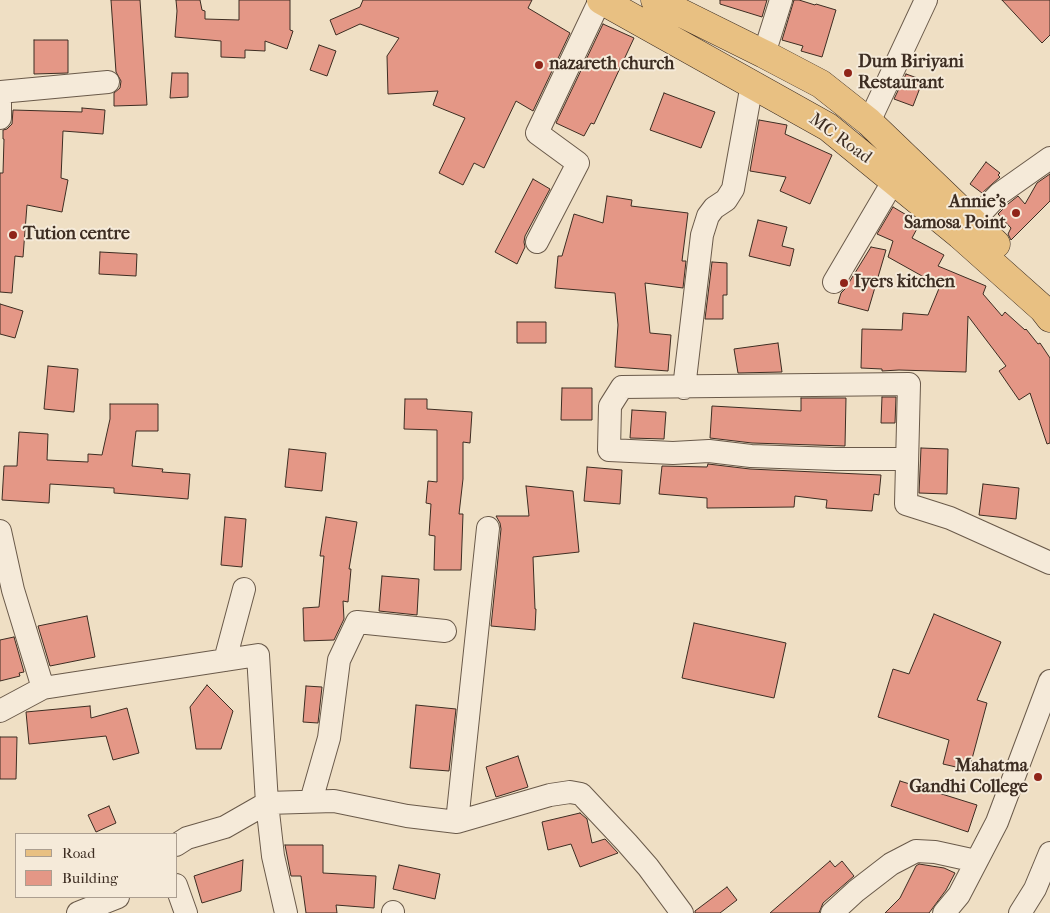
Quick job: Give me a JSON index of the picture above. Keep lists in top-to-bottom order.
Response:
{
  "streets": {
    "main road": ["MC Road"]
  },
  "places": [
    "nazareth church",
    "Dum Biriyani Restaurant",
    "Annie's Samosa Point",
    "Tution centre",
    "Iyers kitchen",
    "Mahatma Gandhi College"
  ],
  "legend": ["Road", "Building"]
}
